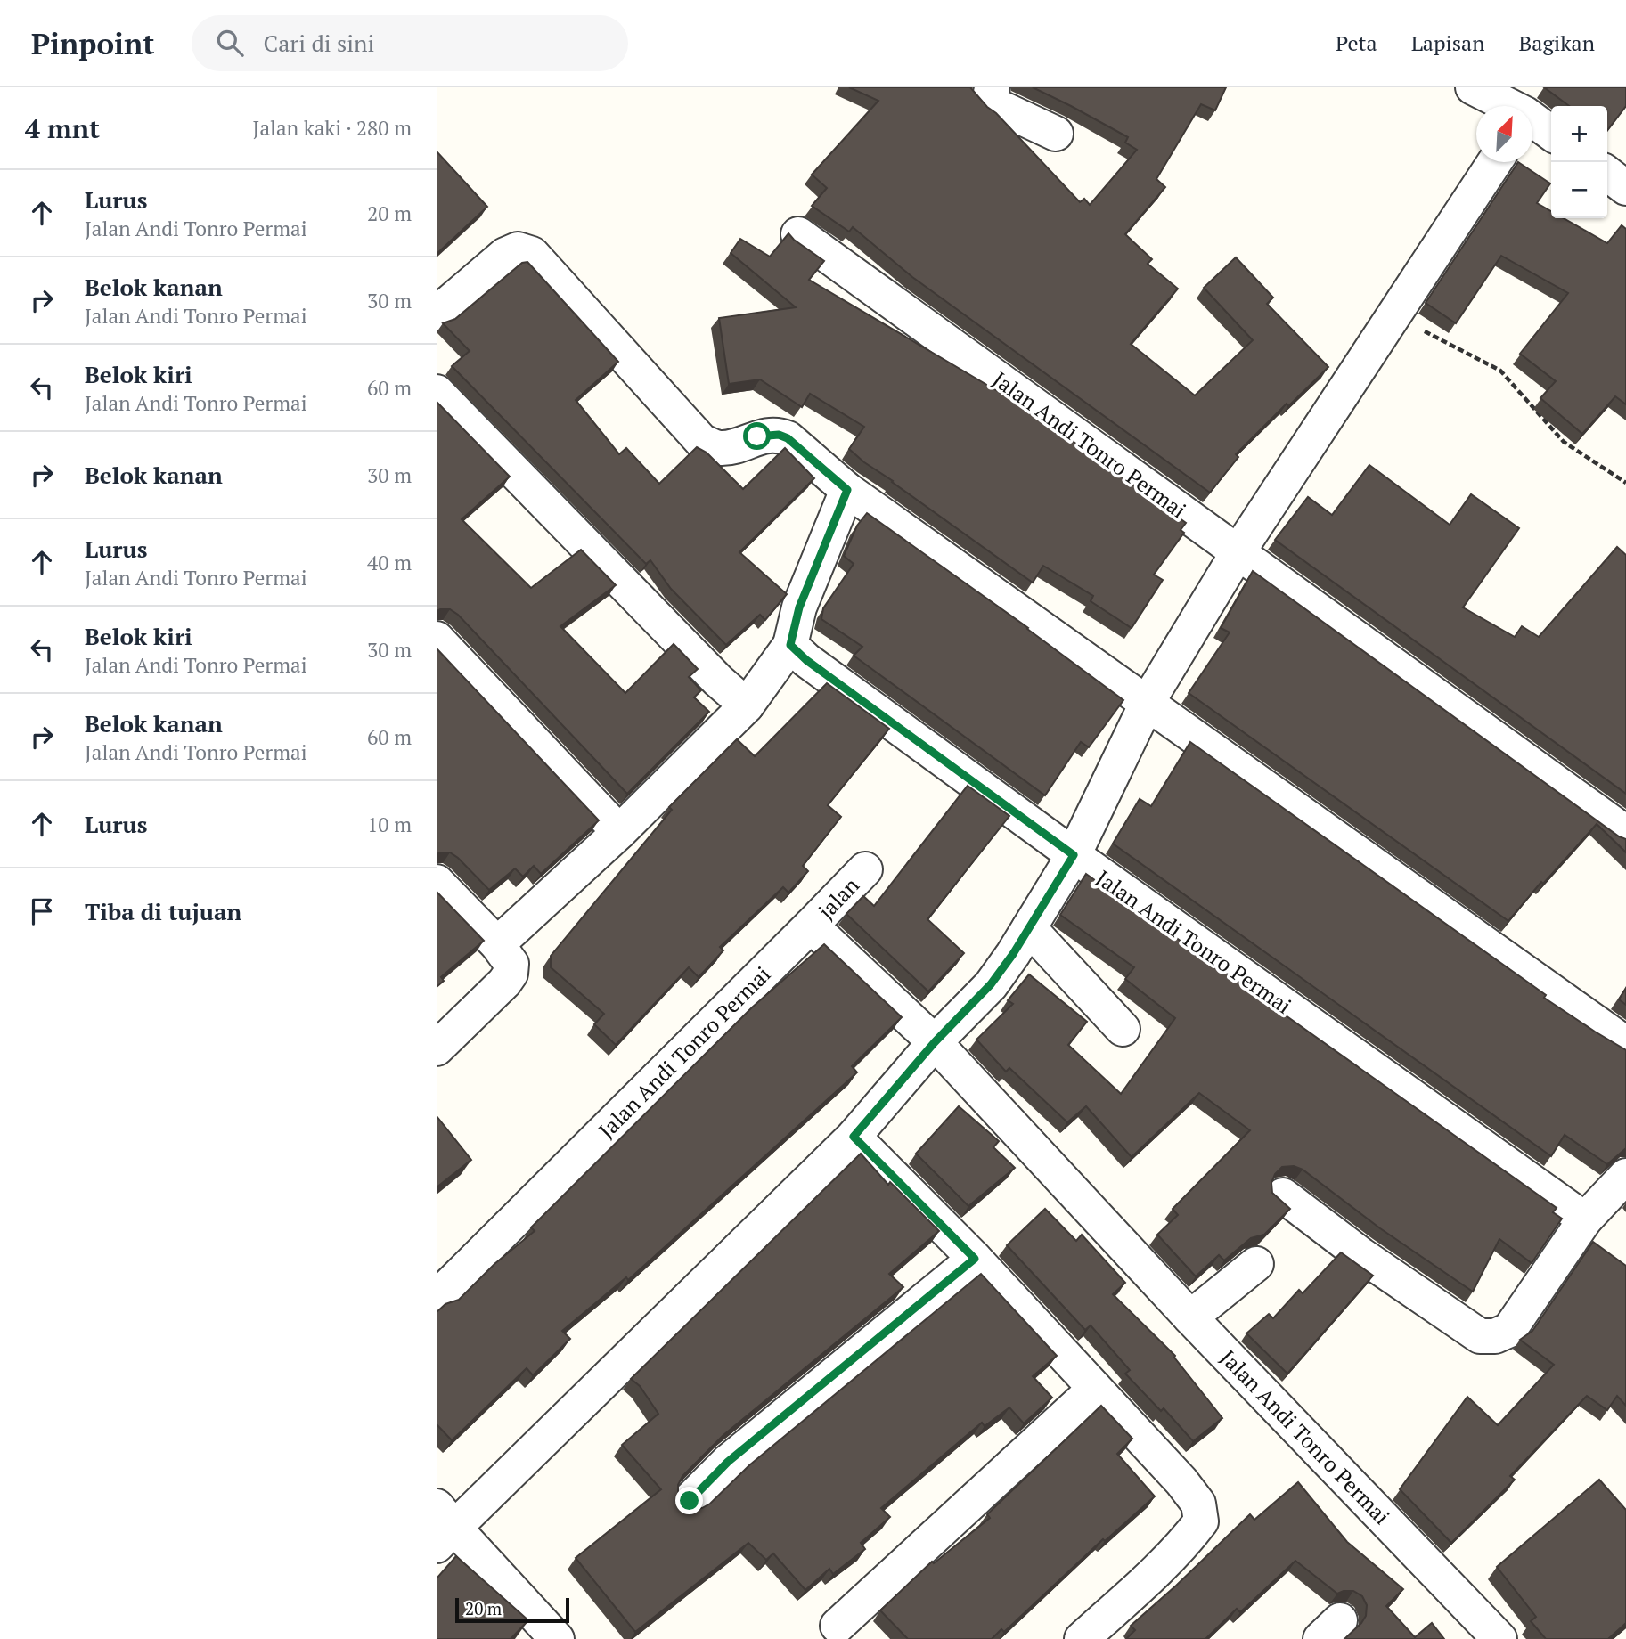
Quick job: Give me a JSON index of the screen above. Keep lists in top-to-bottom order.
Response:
{
  "streets": {
    "street": ["Jalan Andi Tonro Permai", "jalan"]
  },
  "crossings": [
    ["Jalan Andi Tonro Permai", "jalan"]
  ],
  "scale_bar": "20 m",
  "north": "top right",
  "page": {
    "header": "Pinpoint",
    "search": "Cari di sini",
    "nav": ["Peta", "Lapisan", "Bagikan"],
    "heading": ["4 mnt", "Jalan kaki · 280 m"],
    "map_buttons": ["+", "−"],
    "list": [
      ["Lurus", "Jalan Andi Tonro Permai", "20 m"],
      ["Belok kanan", "Jalan Andi Tonro Permai", "30 m"],
      ["Belok kiri", "Jalan Andi Tonro Permai", "60 m"],
      ["Belok kanan", "30 m"],
      ["Lurus", "Jalan Andi Tonro Permai", "40 m"],
      ["Belok kiri", "Jalan Andi Tonro Permai", "30 m"],
      ["Belok kanan", "Jalan Andi Tonro Permai", "60 m"],
      ["Lurus", "10 m"],
      "Tiba di tujuan"
    ],
    "scale": "20 m"
  }
}
